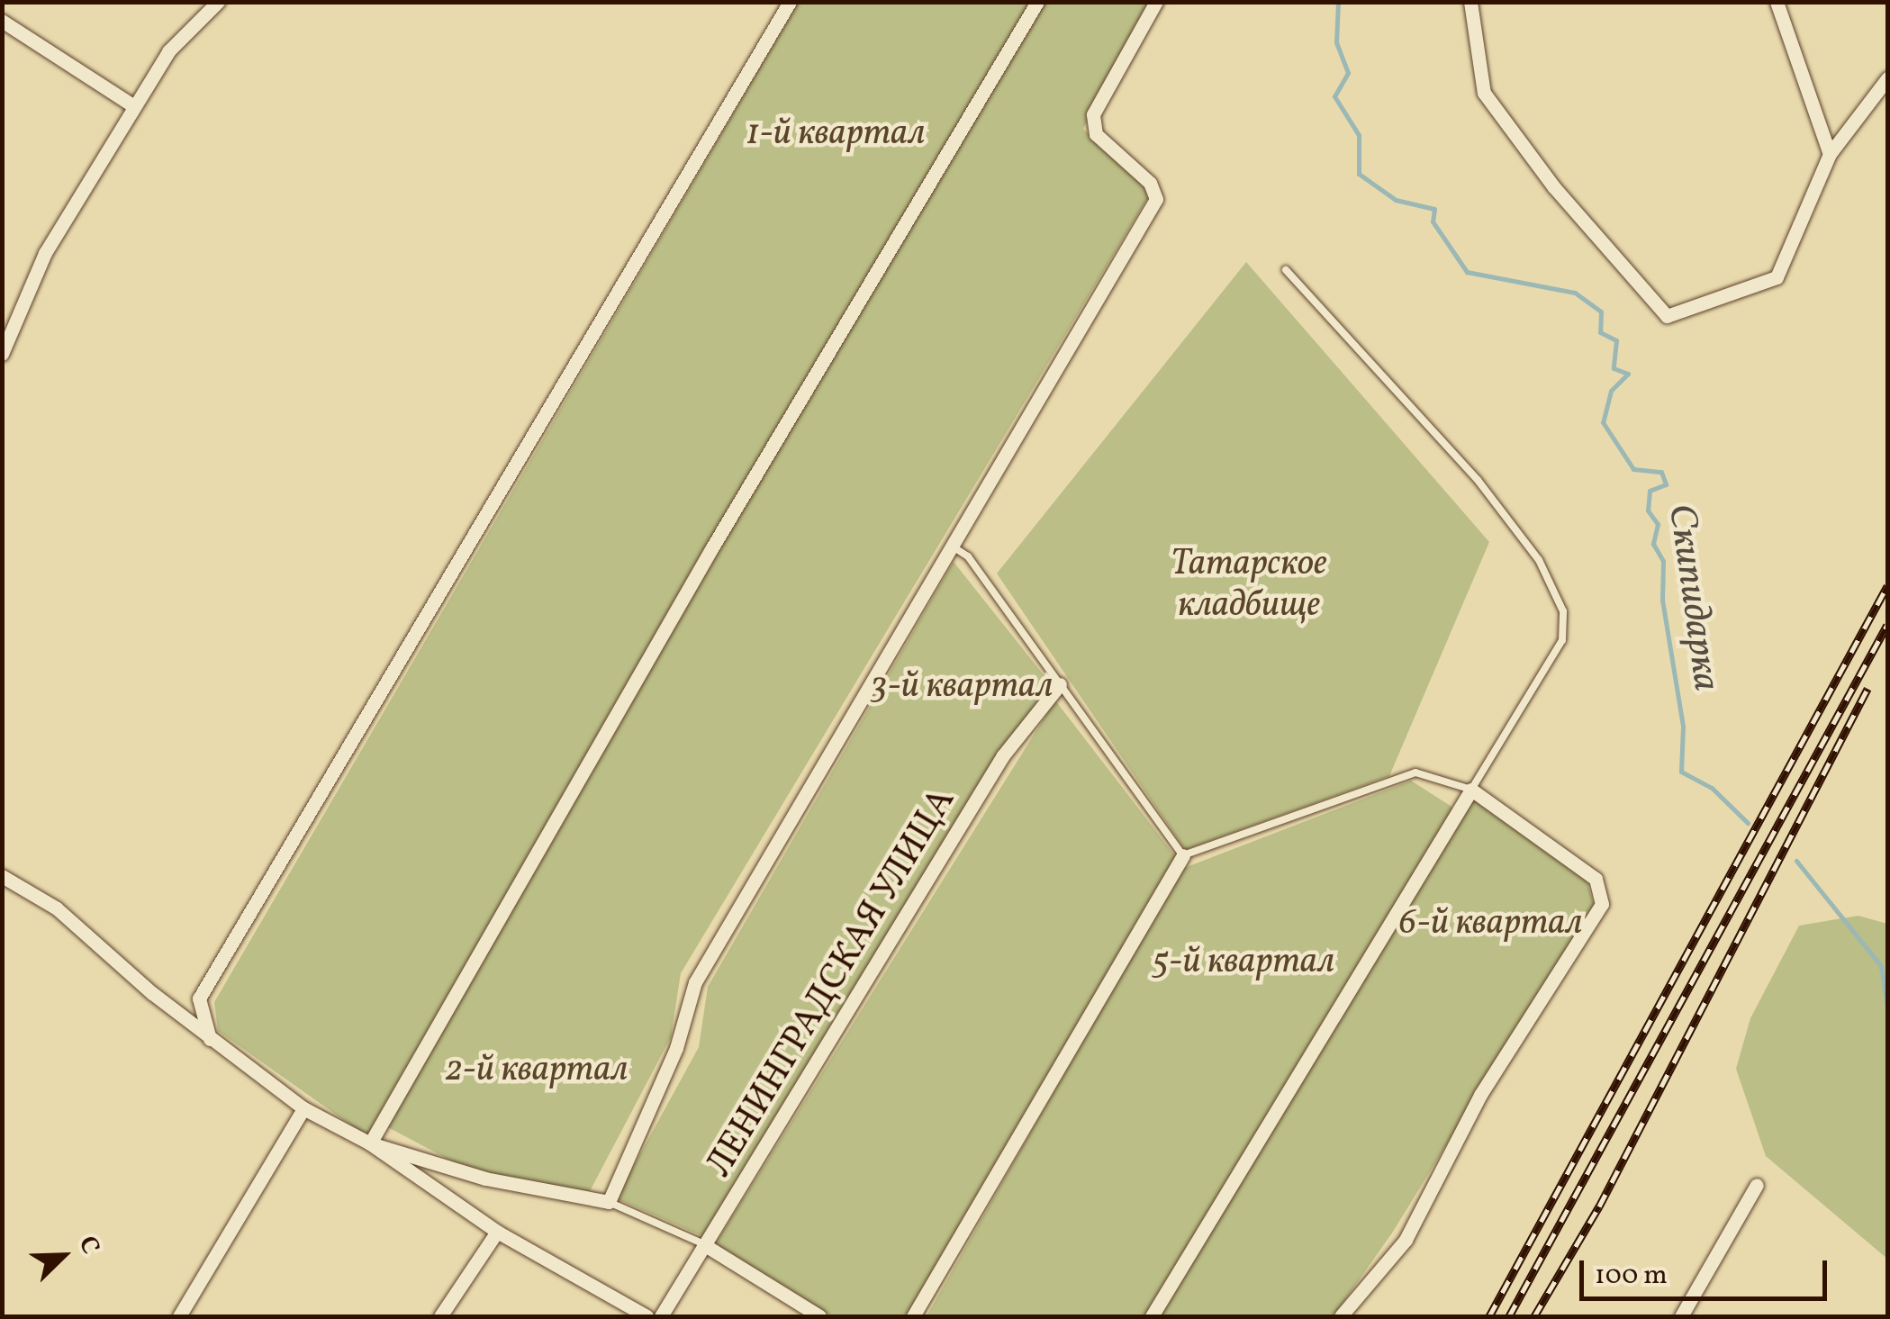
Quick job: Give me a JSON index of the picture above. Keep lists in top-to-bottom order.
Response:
{
  "streets": {
    "street": ["ЛЕНИНГРАДСКАЯ УЛИЦА"]
  },
  "water": ["Скипидарка"],
  "parks": [
    "1-й квартал",
    "Татарское кладбище",
    "3-й квартал",
    "6-й квартал",
    "5-й квартал",
    "2-й квартал"
  ],
  "scale_bar": "100 m",
  "north": "top right"
}
